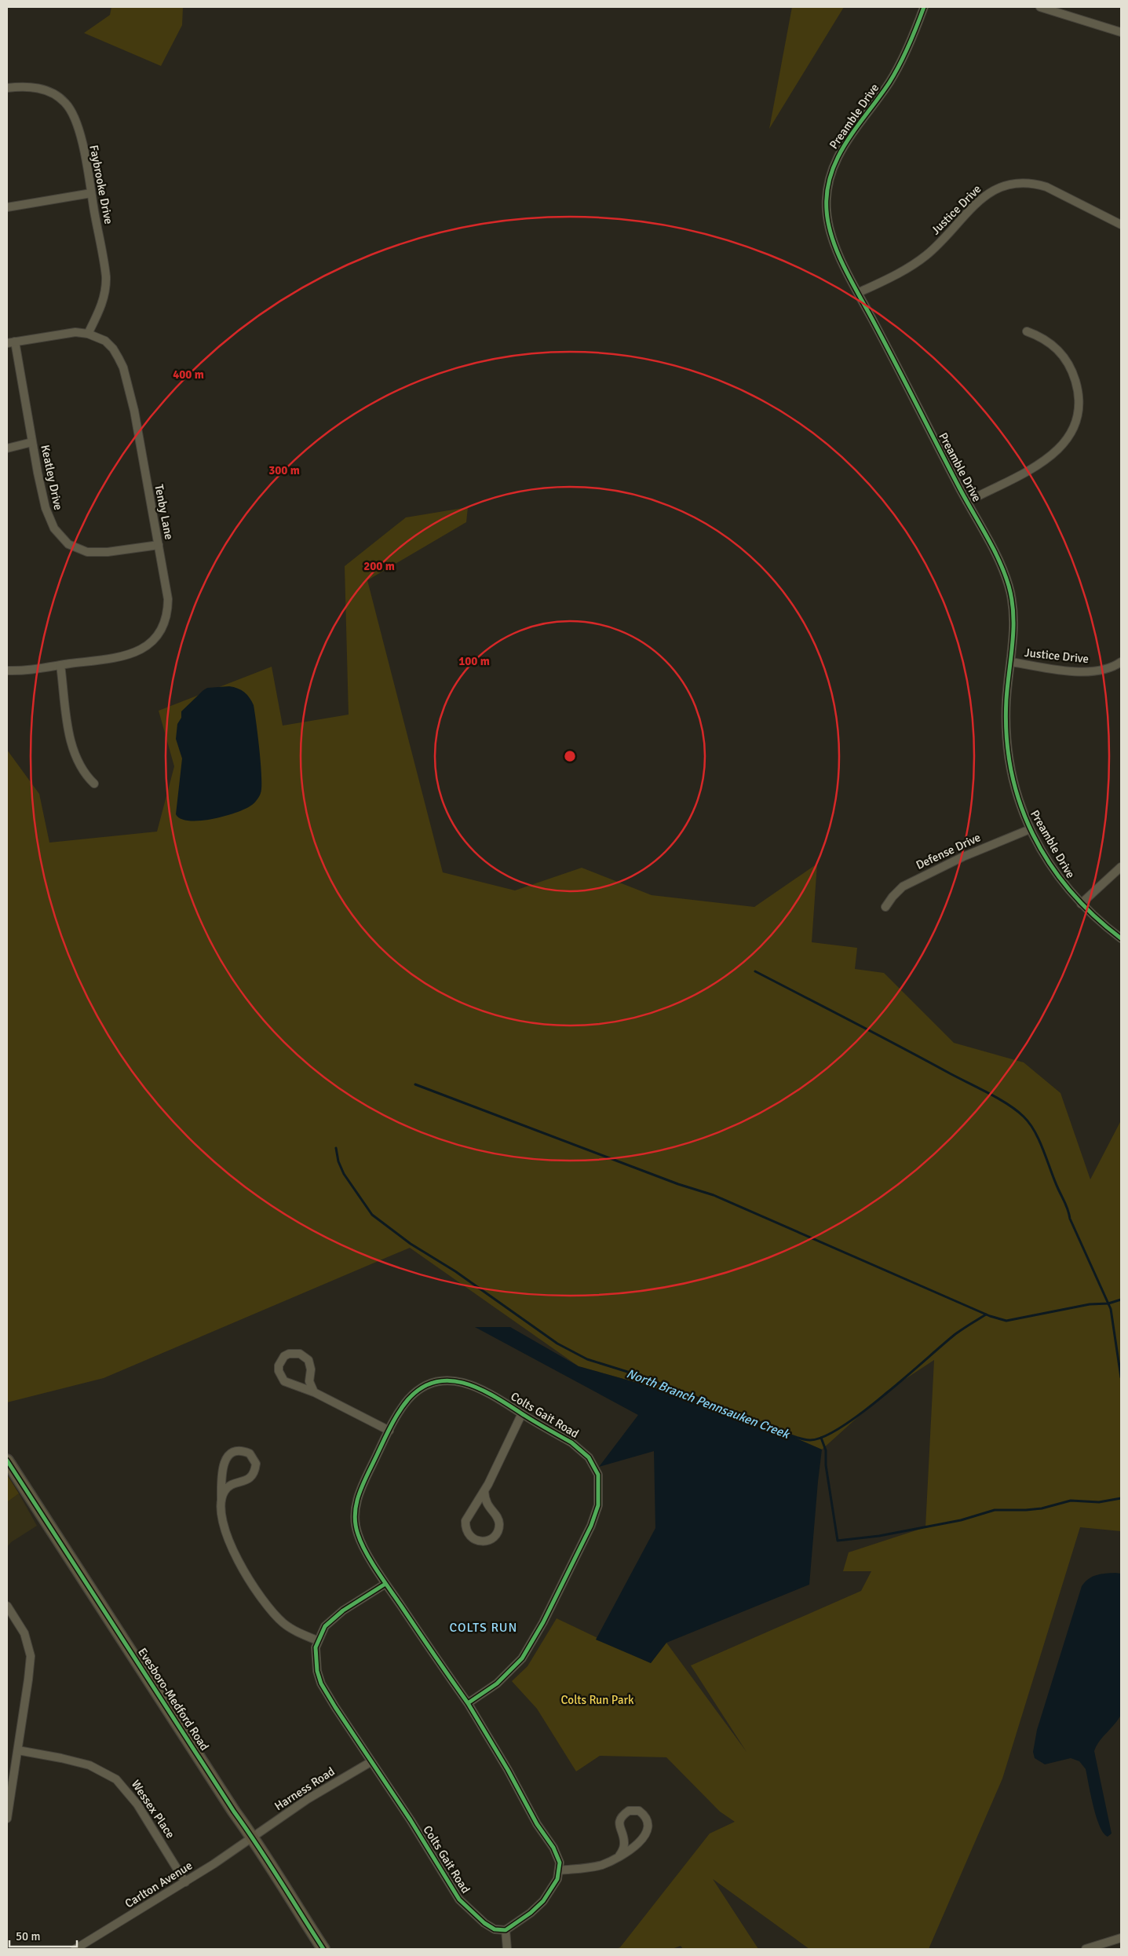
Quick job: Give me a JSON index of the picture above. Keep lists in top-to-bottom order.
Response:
{
  "streets": {
    "street": [
      "Preamble Drive",
      "Faybrooke Drive",
      "Justice Drive",
      "Keatley Drive",
      "Tenby Lane",
      "Defense Drive",
      "Colts Gait Road",
      "Evesboro-Medford Road",
      "Harness Road",
      "Wessex Place",
      "Carlton Avenue"
    ]
  },
  "crossings": [
    ["Preamble Drive", "Justice Drive"],
    ["Preamble Drive", "Defense Drive"],
    ["Faybrooke Drive", "Tenby Lane"],
    ["Keatley Drive", "Tenby Lane"],
    ["Colts Gait Road", "Harness Road"],
    ["Evesboro-Medford Road", "Harness Road"],
    ["Evesboro-Medford Road", "Carlton Avenue"],
    ["Harness Road", "Carlton Avenue"],
    ["Wessex Place", "Carlton Avenue"]
  ],
  "districts": ["COLTS RUN"],
  "water": ["North Branch Pennsauken Creek"],
  "parks": ["Colts Run Park"],
  "scale_bar": "50 m",
  "rings": [
    "400 m",
    "300 m",
    "200 m",
    "100 m"
  ]
}
